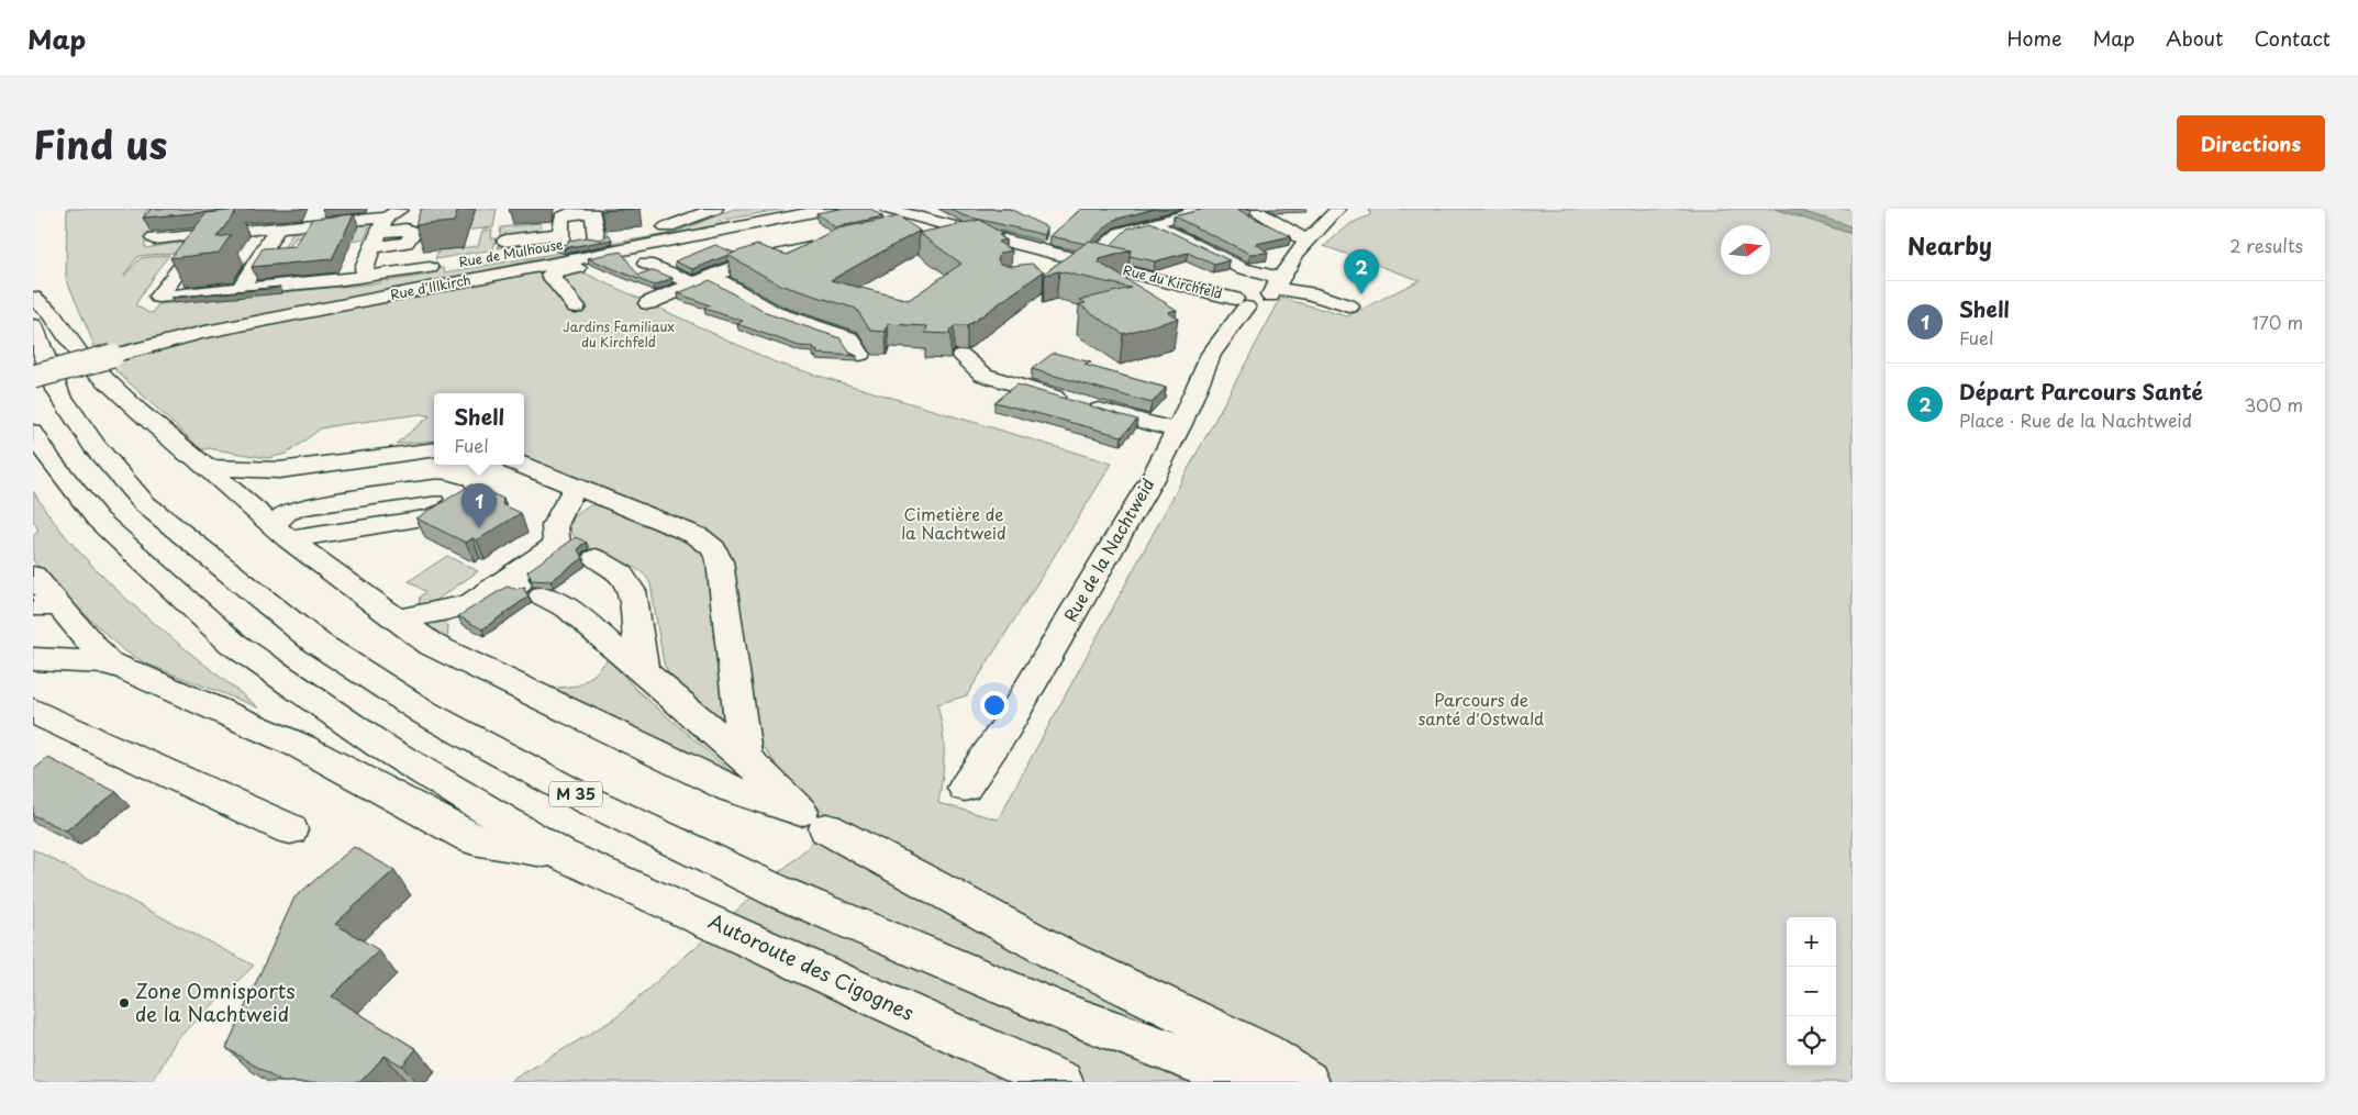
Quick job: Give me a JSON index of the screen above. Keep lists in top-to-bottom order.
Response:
{
  "streets": {
    "main road": [
      "Rue de Mulhouse",
      "Rue du Kirchfeld",
      "Rue d'Illkirch",
      "Rue de la Nachtweid",
      "M 35",
      "Autoroute des Cigognes"
    ]
  },
  "crossings": [
    ["Rue du Kirchfeld", "Rue de la Nachtweid"]
  ],
  "parks": ["Jardins Familiaux du Kirchfeld", "Cimetière de la Nachtweid", "Parcours de santé d'Ostwald"],
  "places": ["Zone Omnisports de la Nachtweid"],
  "north": "right",
  "page": {
    "header": "Map",
    "nav": [
      "Home",
      "Map",
      "About",
      "Contact"
    ],
    "title": "Find us",
    "buttons": "Directions",
    "heading": ["Nearby", "2 results"],
    "pins": ["2", "1"],
    "list": [
      {
        "mark": "1",
        "name": "Shell",
        "note": "Fuel",
        "value": "170 m"
      },
      {
        "mark": "2",
        "name": "Départ Parcours Santé",
        "note": "Place · Rue de la Nachtweid",
        "value": "300 m"
      }
    ],
    "popup": ["Shell", "Fuel"],
    "map_buttons": ["+", "−"]
  }
}
